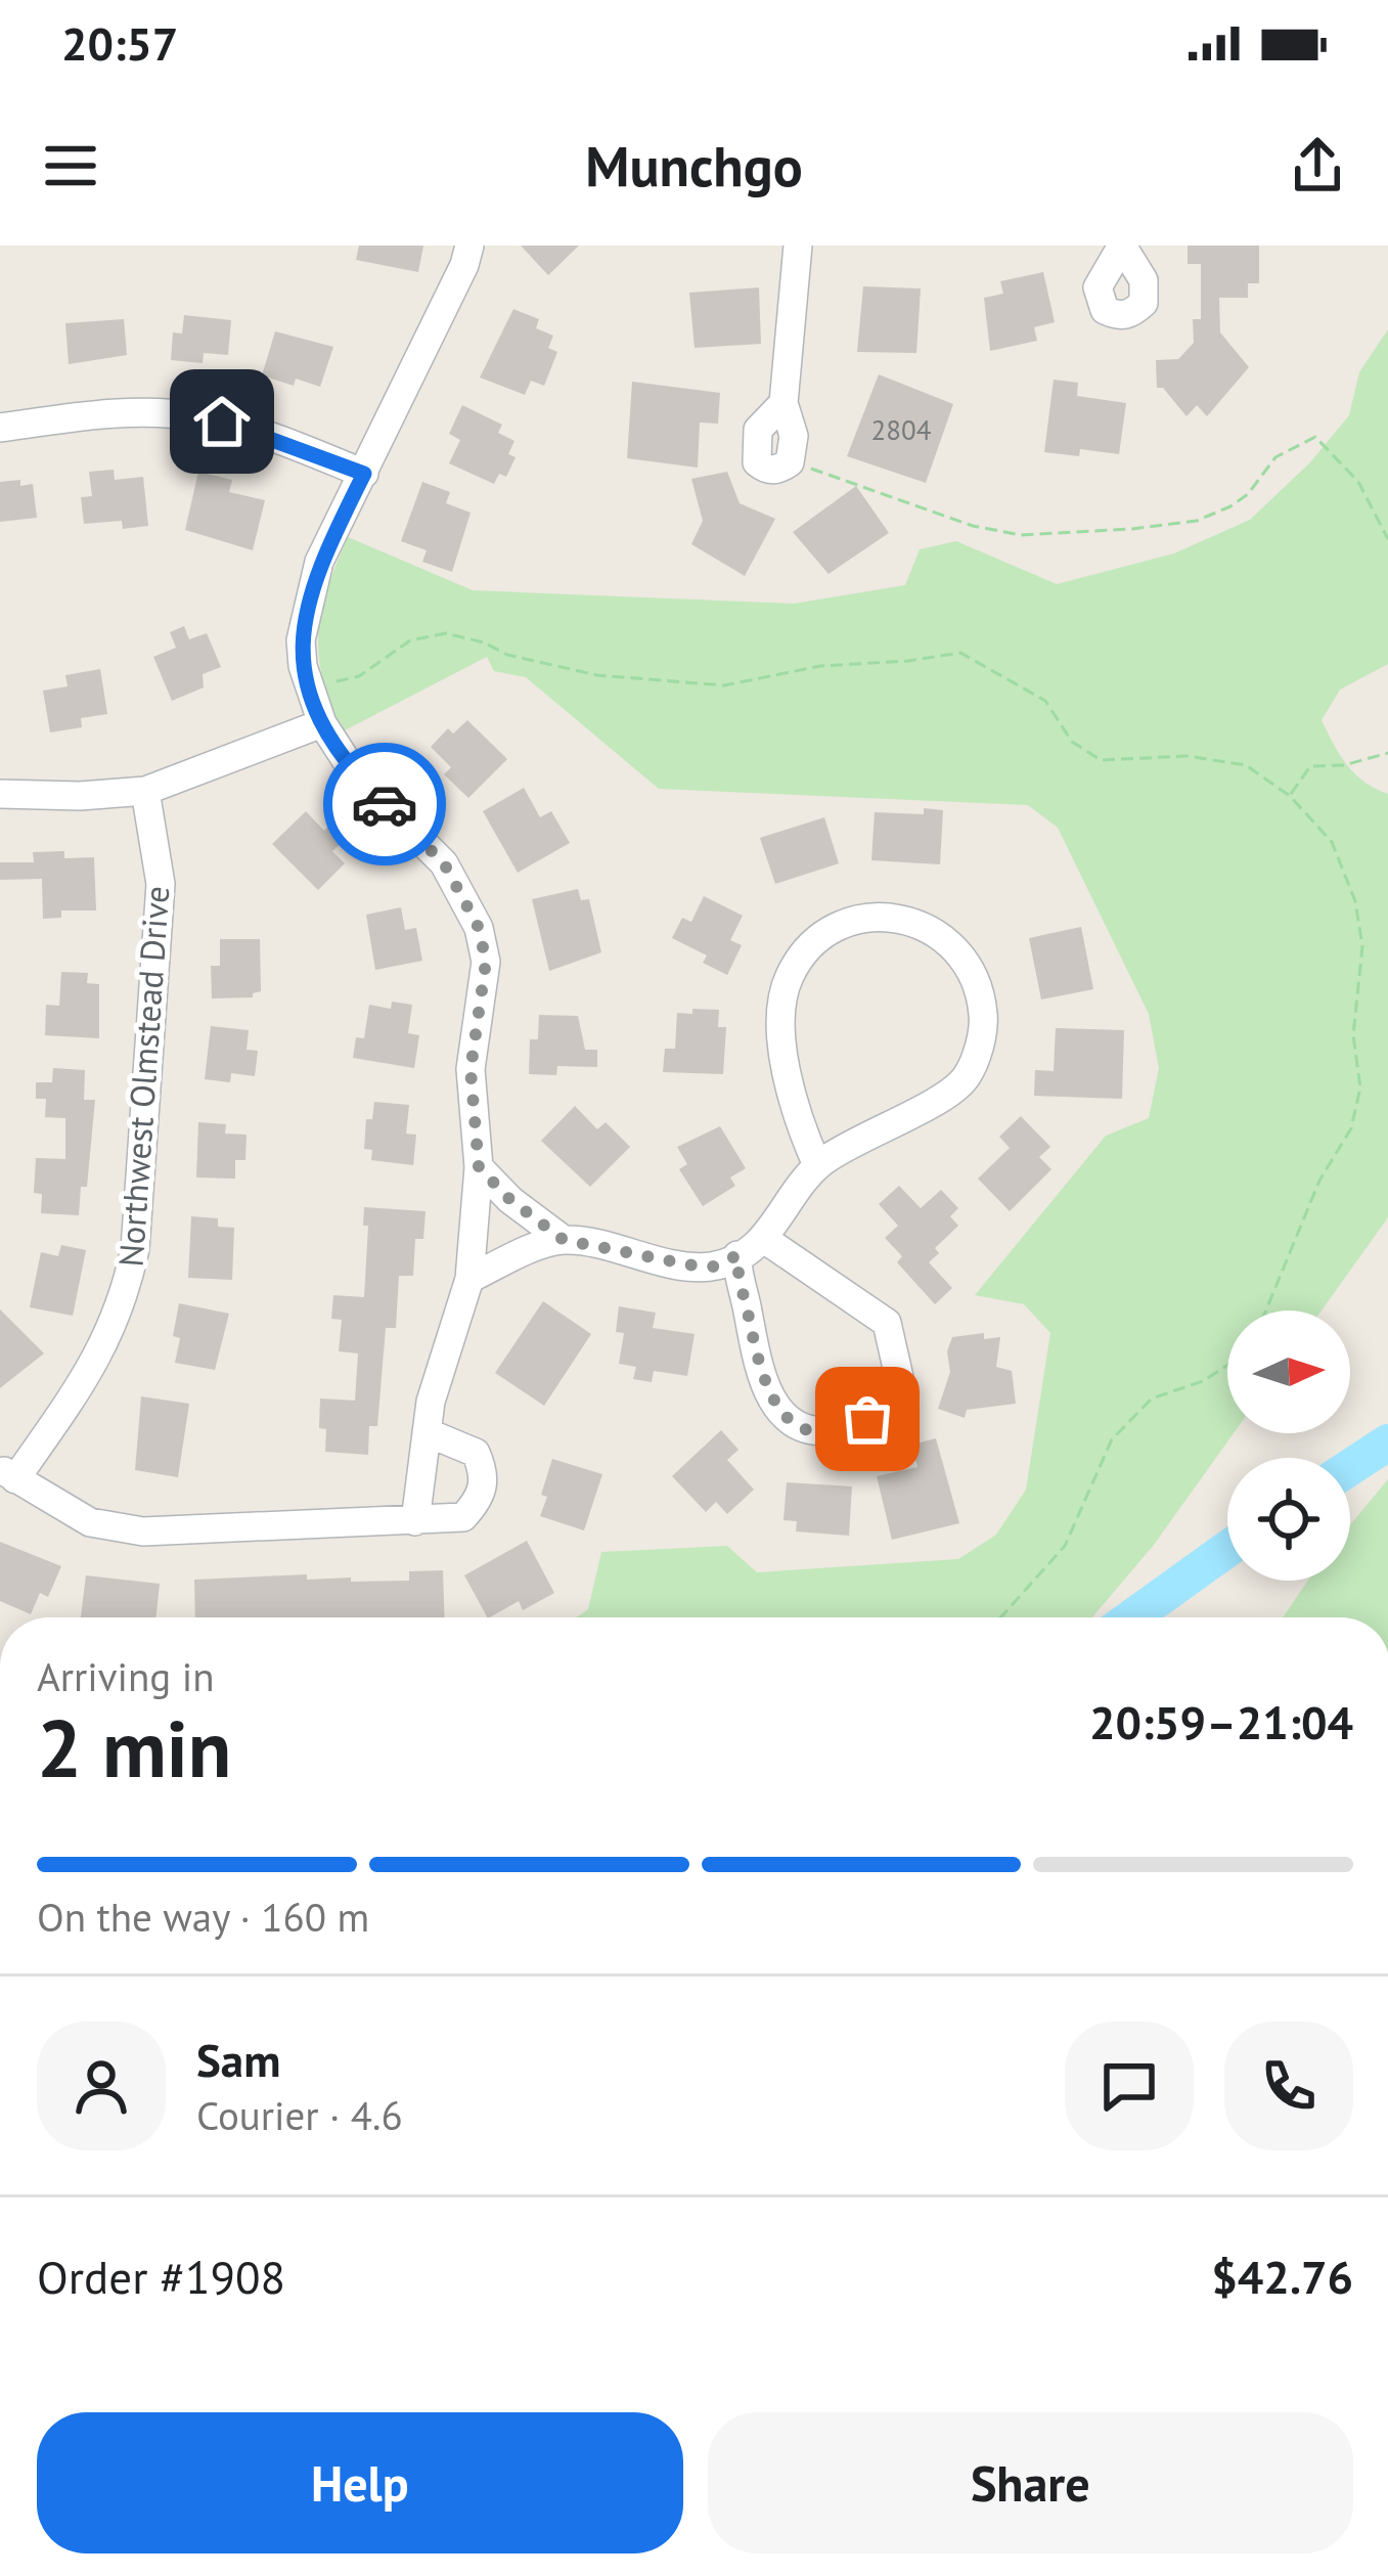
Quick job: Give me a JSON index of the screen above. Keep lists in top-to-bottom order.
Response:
{
  "streets": {
    "street": ["Northwest Olmstead Drive"]
  },
  "house_numbers": ["2804"],
  "north": "right",
  "page": {
    "status": "20:57",
    "header": "Munchgo",
    "heading": ["2 min", "Arriving in", "20:59–21:04"],
    "panel": [
      "Sam",
      "Courier · 4.6",
      "Order #1908",
      "$42.76"
    ],
    "bar": "On the way · 160 m",
    "buttons": ["Help", "Share"]
  }
}
